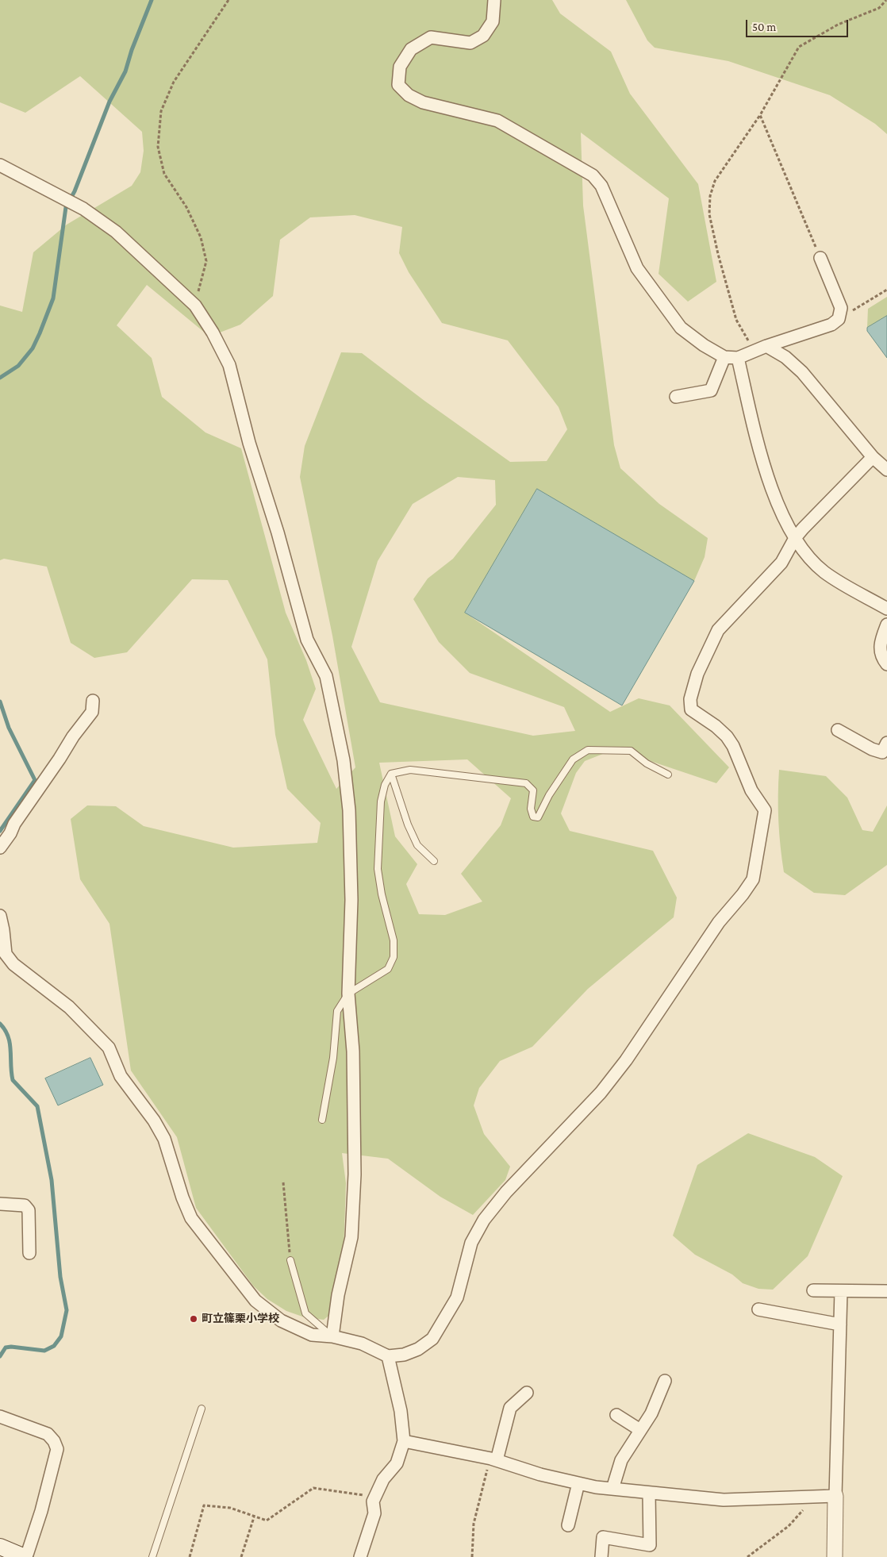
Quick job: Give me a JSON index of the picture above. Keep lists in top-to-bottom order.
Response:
{
  "places": ["町立篠栗小学校"],
  "scale_bar": "50 m"
}
